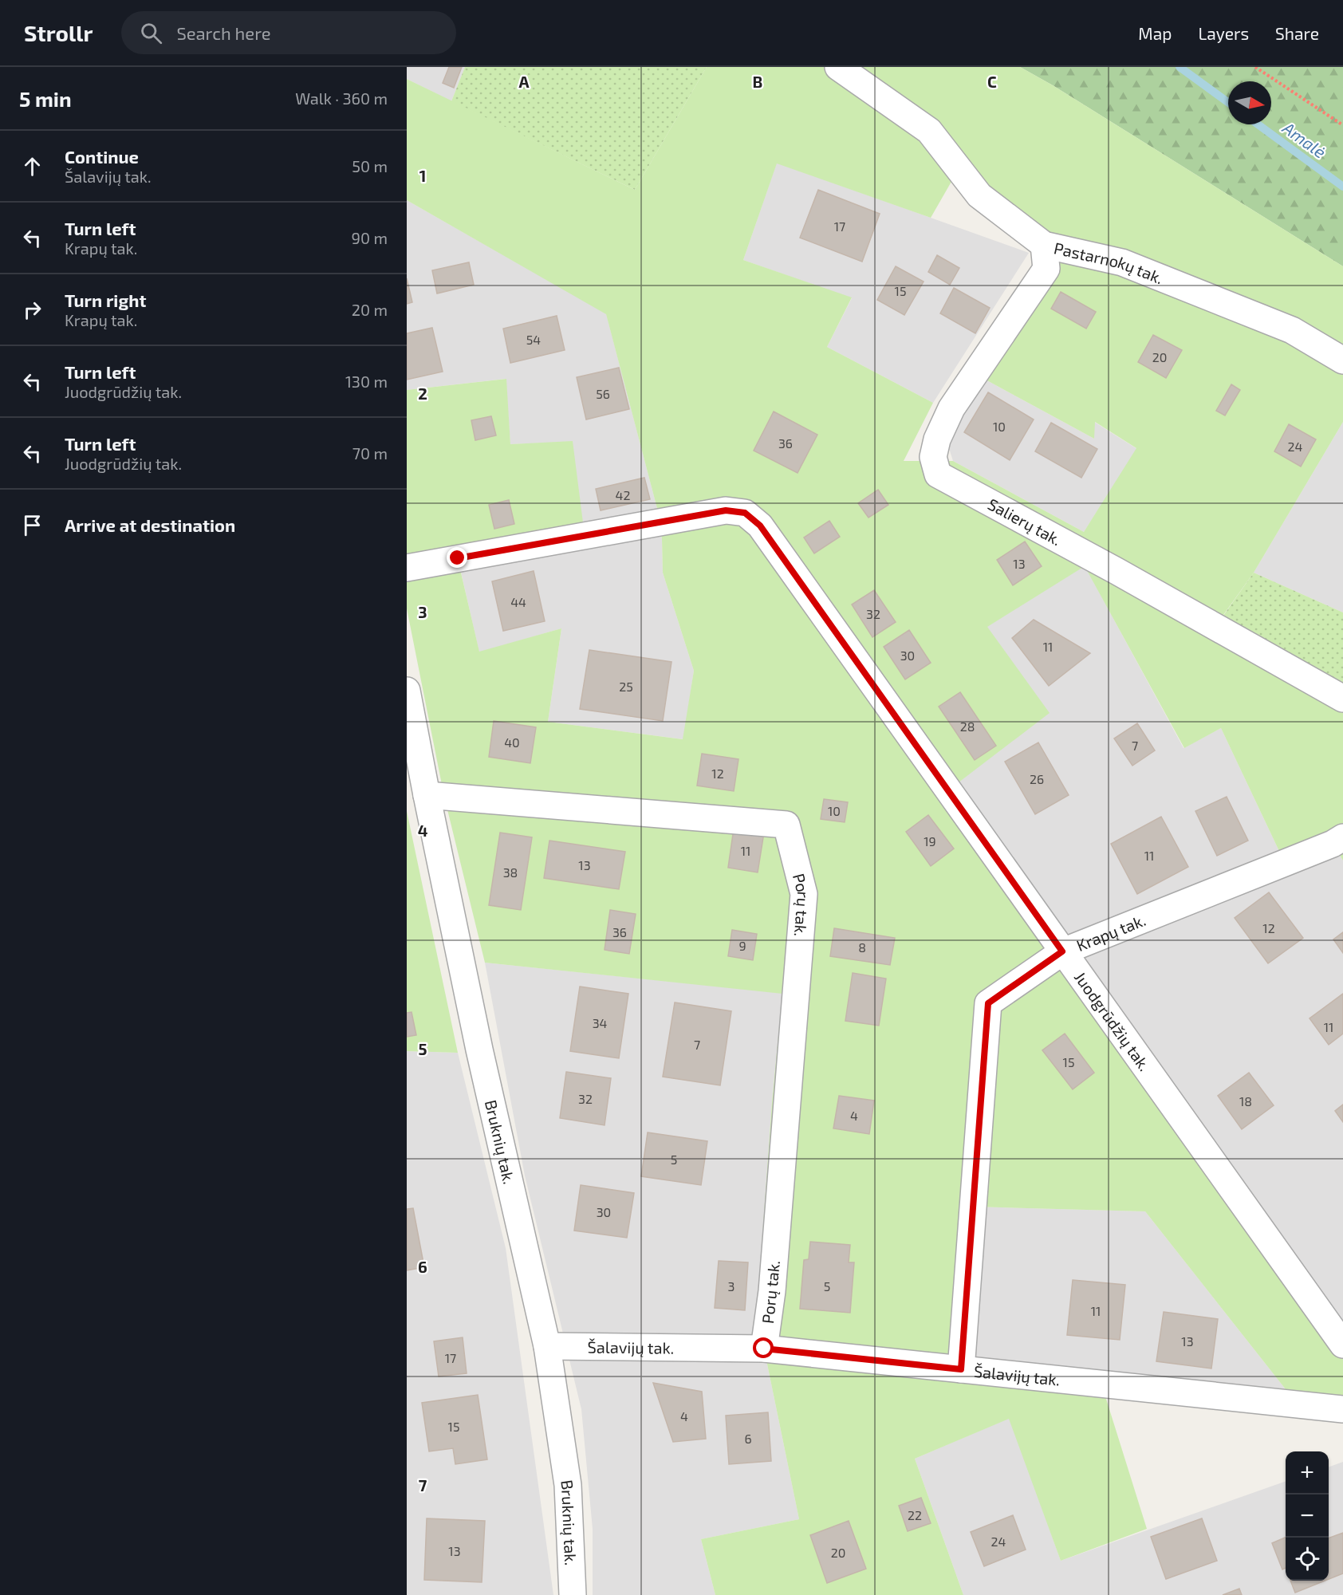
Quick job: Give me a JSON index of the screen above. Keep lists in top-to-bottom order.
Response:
{
  "streets": {
    "street": [
      "Pastarnokų tak.",
      "Salierų tak.",
      "Porų tak.",
      "Krapų tak.",
      "Juodgrūdžių tak.",
      "Bruknių tak.",
      "Šalavijų tak."
    ]
  },
  "crossings": [
    ["Pastarnokų tak.", "Salierų tak."],
    ["Porų tak.", "Bruknių tak."],
    ["Porų tak.", "Šalavijų tak."],
    ["Krapų tak.", "Juodgrūdžių tak."],
    ["Krapų tak.", "Šalavijų tak."],
    ["Bruknių tak.", "Šalavijų tak."]
  ],
  "water": ["Amalė"],
  "house_numbers": [
    "17",
    "15",
    "54",
    "20",
    "56",
    "10",
    "36",
    "24",
    "42",
    "13",
    "44",
    "32",
    "11",
    "30",
    "25",
    "28",
    "40",
    "7",
    "12",
    "26",
    "10",
    "19",
    "11",
    "11",
    "13",
    "38",
    "12",
    "36",
    "9",
    "8",
    "34",
    "11",
    "7",
    "15",
    "32",
    "18",
    "4",
    "5",
    "30",
    "3",
    "5",
    "11",
    "13",
    "17",
    "4",
    "15",
    "6",
    "22",
    "24",
    "13",
    "20"
  ],
  "north": "right",
  "page": {
    "header": "Strollr",
    "search": "Search here",
    "nav": ["Map", "Layers", "Share"],
    "heading": ["5 min", "Walk · 360 m"],
    "list": [
      ["Continue", "Šalavijų tak.", "50 m"],
      ["Turn left", "Krapų tak.", "90 m"],
      ["Turn right", "Krapų tak.", "20 m"],
      ["Turn left", "Juodgrūdžių tak.", "130 m"],
      ["Turn left", "Juodgrūdžių tak.", "70 m"],
      "Arrive at destination"
    ],
    "map_buttons": ["+", "−"]
  },
  "grid": {
    "columns": ["A", "B", "C"],
    "rows": [
      "1",
      "2",
      "3",
      "4",
      "5",
      "6",
      "7"
    ]
  }
}
